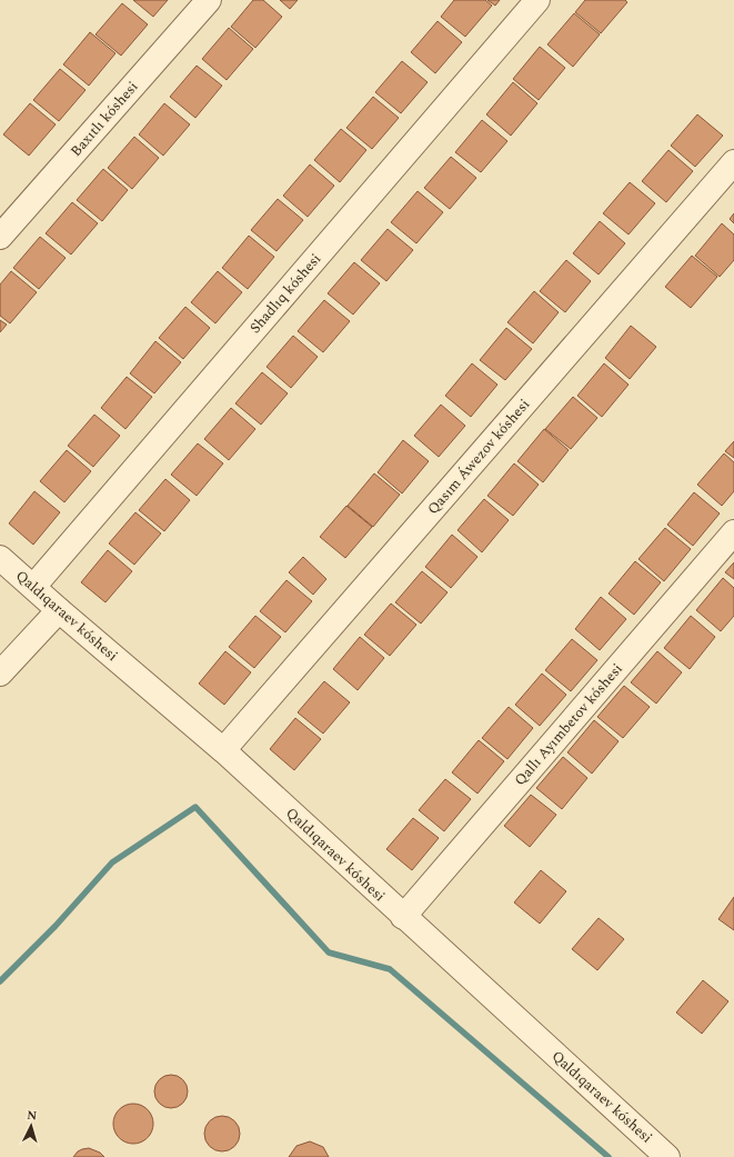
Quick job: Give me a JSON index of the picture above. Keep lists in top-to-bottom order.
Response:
{
  "streets": {
    "street": [
      "Baxıtlı kóshesi",
      "Shadlıq kóshesi",
      "Qasım Áwezov kóshesi",
      "Qaldıqaraev kóshesi",
      "Qallı Ayımbetov kóshesi"
    ]
  },
  "crossings": [
    ["Shadlıq kóshesi", "Qaldıqaraev kóshesi"],
    ["Qasım Áwezov kóshesi", "Qaldıqaraev kóshesi"],
    ["Qaldıqaraev kóshesi", "Qallı Ayımbetov kóshesi"]
  ],
  "north": "top"
}
